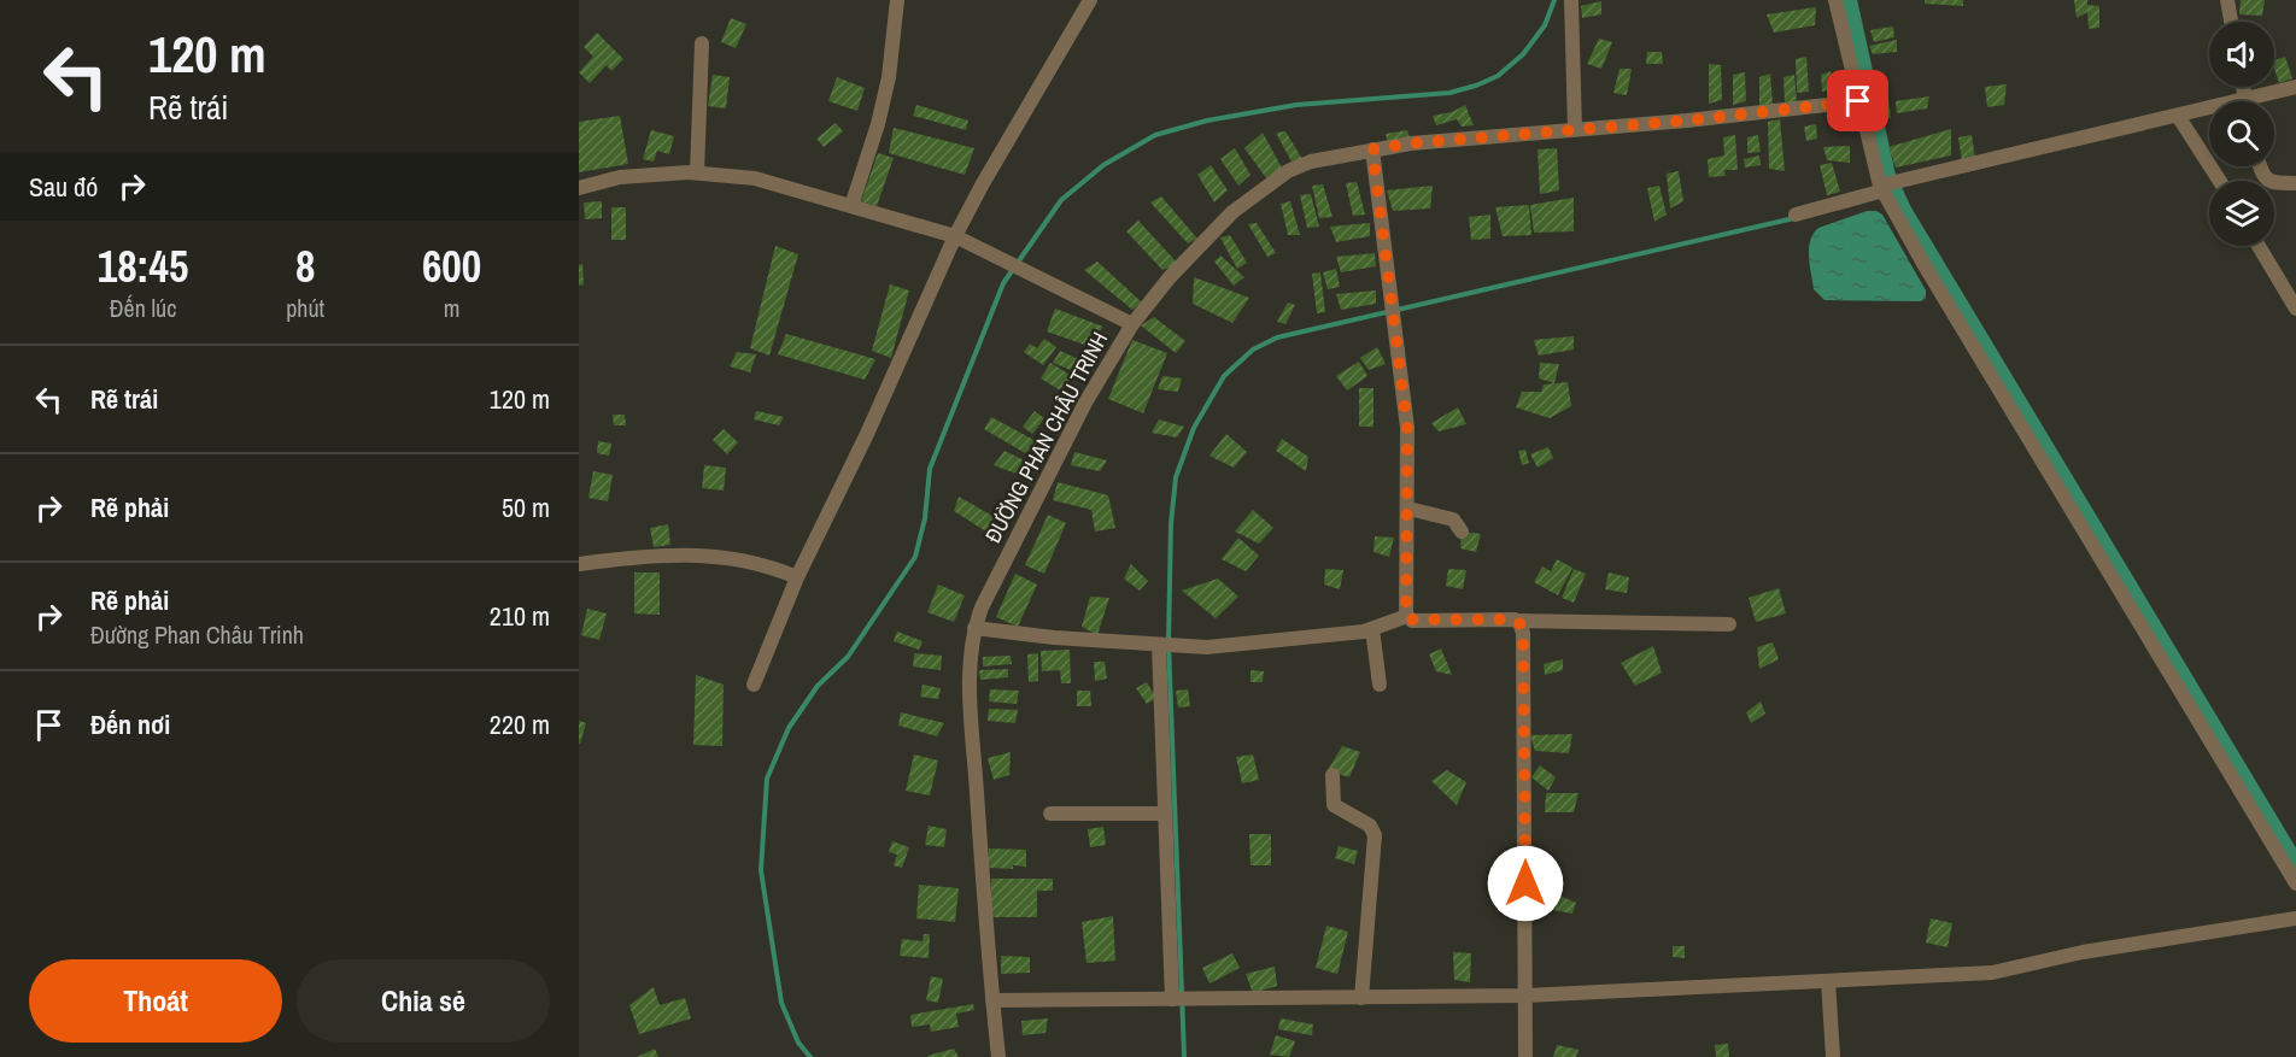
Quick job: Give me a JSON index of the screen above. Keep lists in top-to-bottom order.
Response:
{
  "streets": {
    "street": ["ĐƯỜNG PHAN CHÂU TRINH"]
  },
  "page": {
    "turn": ["120 m", "Rẽ trái"],
    "then": "Sau đó",
    "eta": [
      "18:45",
      "Đến lúc",
      "8",
      "phút",
      "600",
      "m"
    ],
    "list": [
      {
        "name": "Rẽ trái",
        "value": "120 m"
      },
      {
        "name": "Rẽ phải",
        "value": "50 m"
      },
      {
        "name": "Rẽ phải",
        "note": "Đường Phan Châu Trinh",
        "value": "210 m"
      },
      {
        "name": "Đến nơi",
        "value": "220 m"
      }
    ],
    "buttons": ["Thoát", "Chia sẻ"]
  }
}
